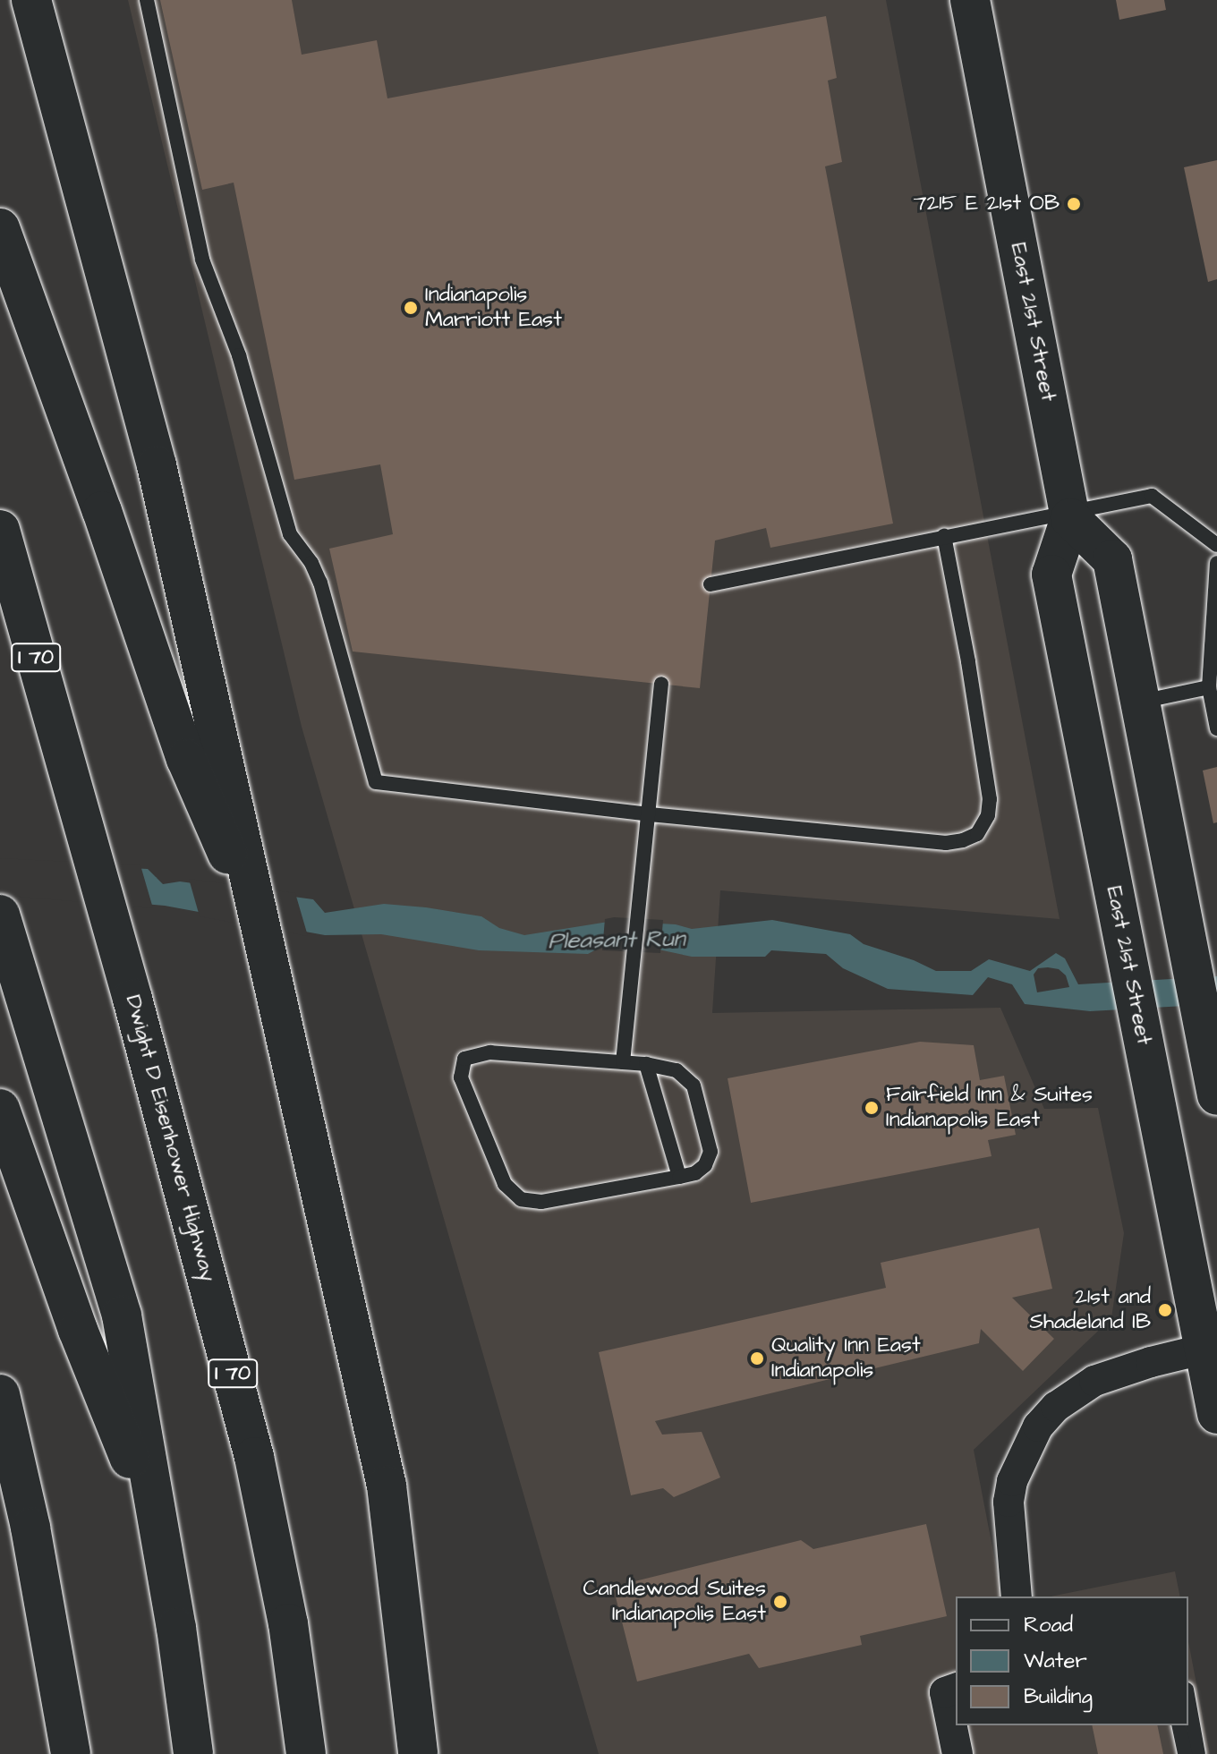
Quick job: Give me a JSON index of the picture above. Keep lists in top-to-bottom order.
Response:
{
  "streets": {
    "main road": ["East 21st Street", "I 70", "Dwight D Eisenhower Highway"]
  },
  "water": ["Pleasant Run"],
  "places": [
    "7215 E 21st OB",
    "Indianapolis Marriott East",
    "Fairfield Inn & Suites Indianapolis East",
    "21st and Shadeland IB",
    "Quality Inn East Indianapolis",
    "Candlewood Suites Indianapolis East"
  ],
  "legend": ["Road", "Water", "Building"]
}
